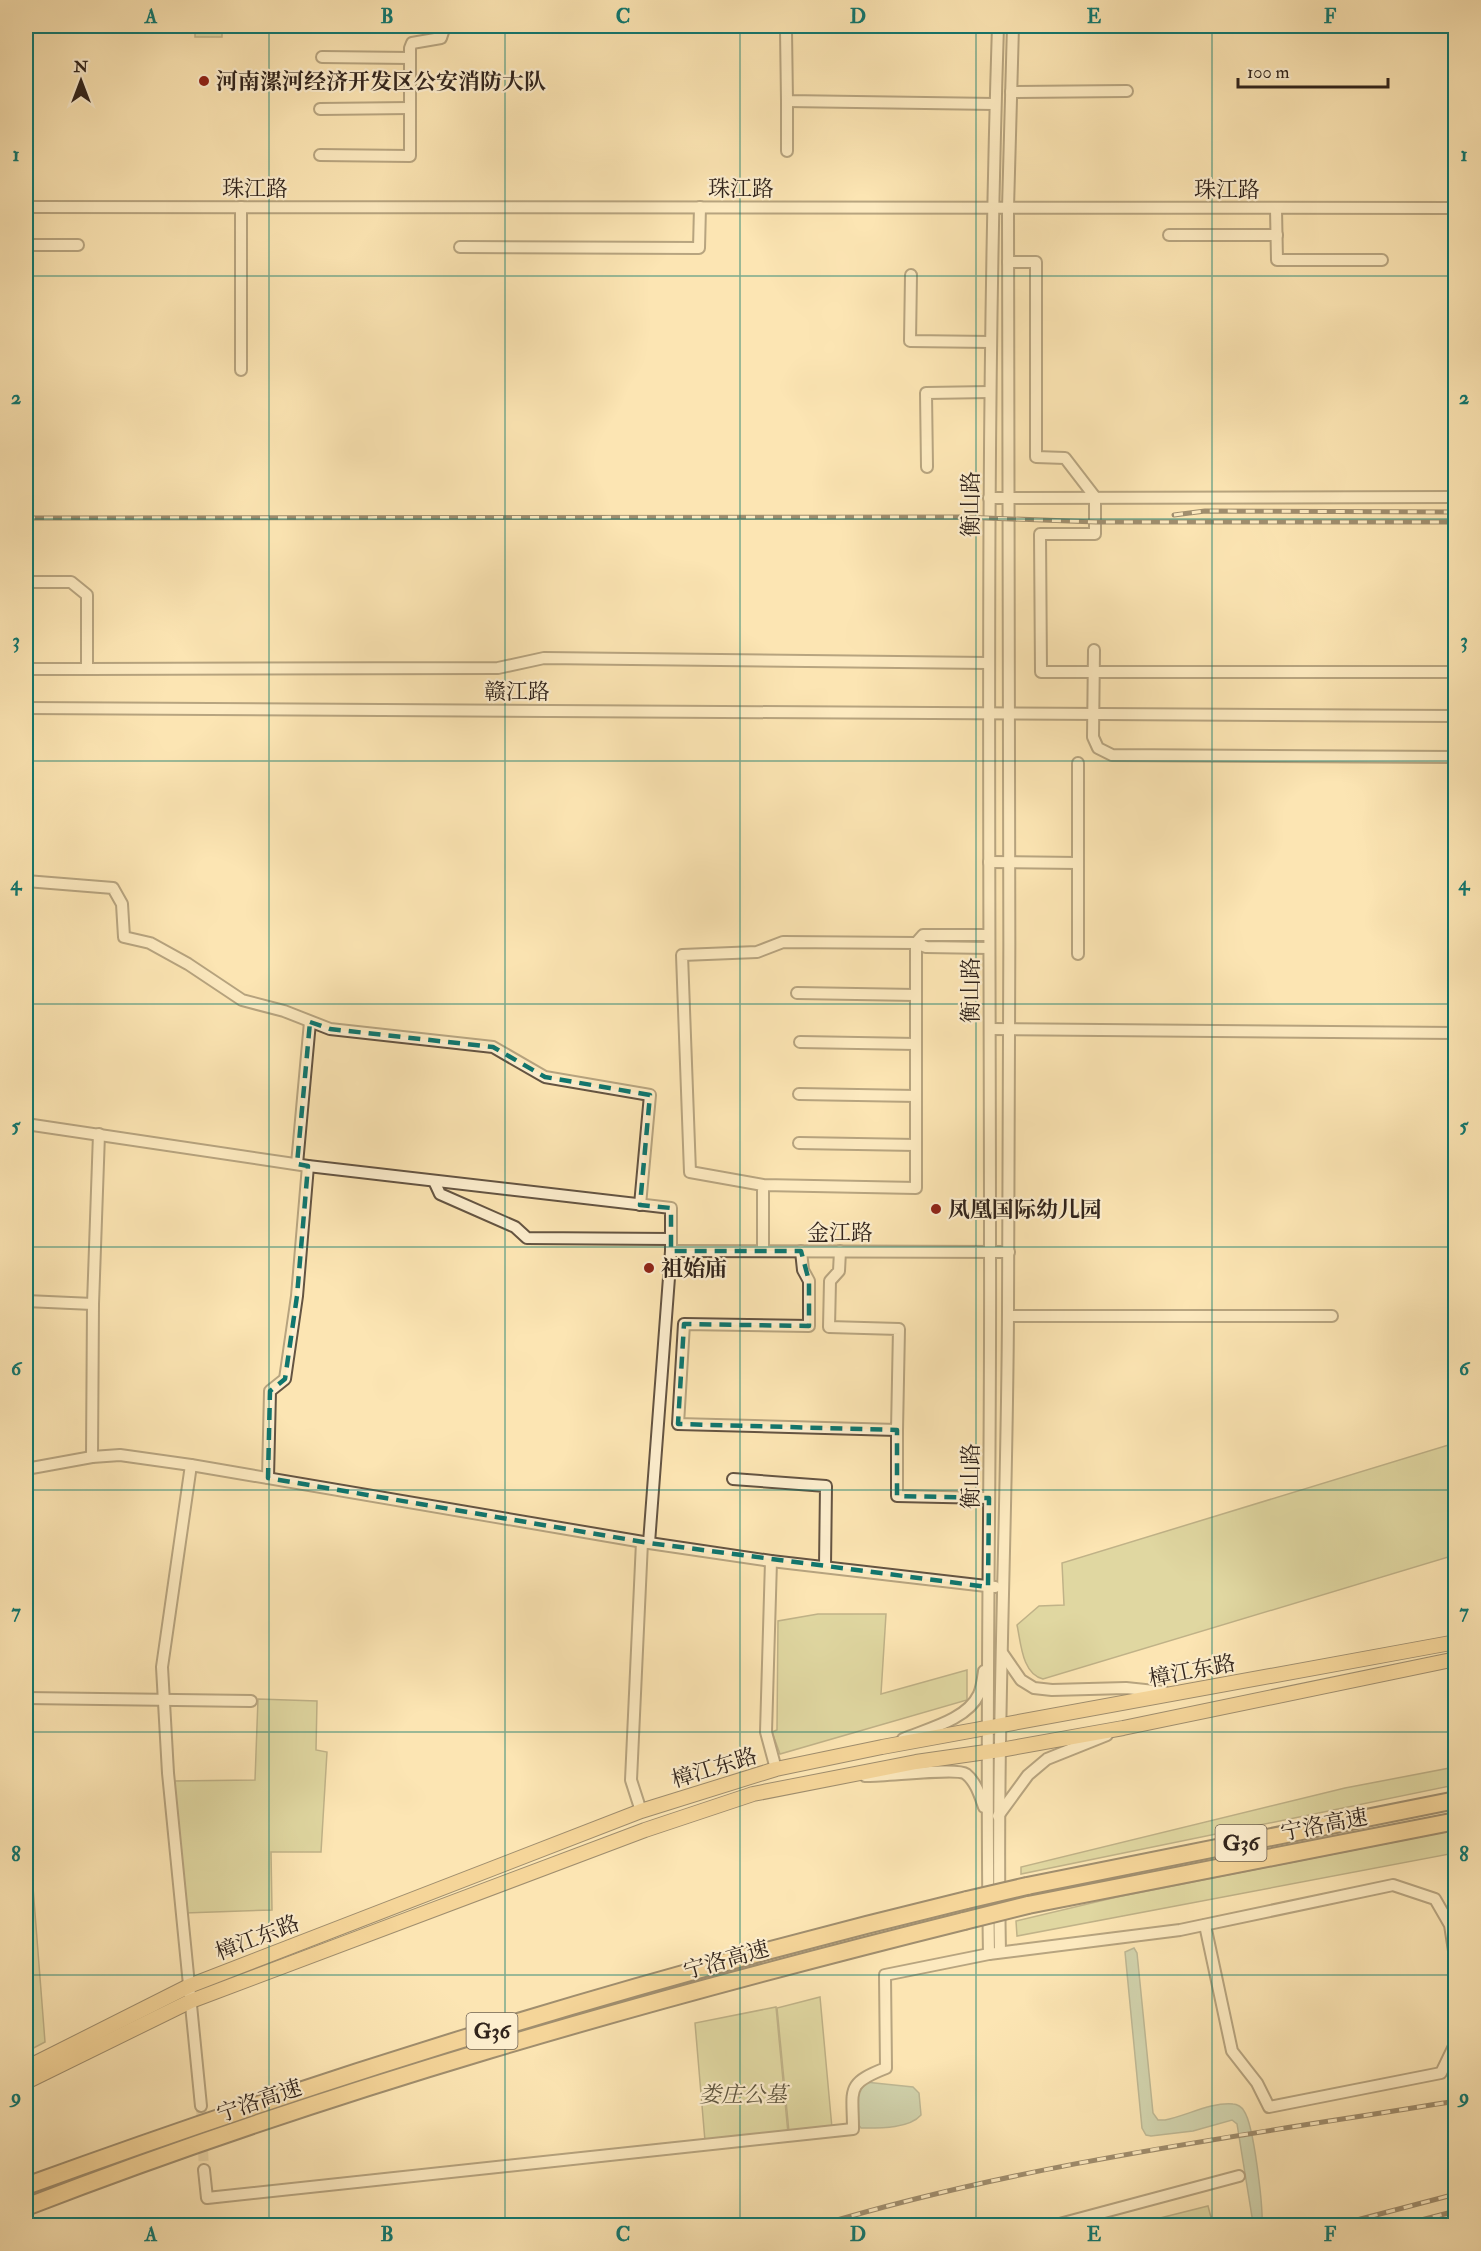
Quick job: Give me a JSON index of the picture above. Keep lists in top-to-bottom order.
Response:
{
  "streets": {
    "highway": ["宁洛高速", "G36"],
    "main road": ["樟江东路"],
    "street": [
      "珠江路",
      "衡山路",
      "赣江路",
      "金江路"
    ]
  },
  "crossings": [
    ["珠江路", "衡山路"],
    ["衡山路", "赣江路"],
    ["衡山路", "金江路"],
    ["衡山路", "樟江东路"]
  ],
  "parks": ["娄庄公墓"],
  "places": ["河南漯河经济开发区公安消防大队", "凤凰国际幼儿园", "祖始庙"],
  "scale_bar": "100 m",
  "north": "top",
  "grid": {
    "columns": [
      "A",
      "B",
      "C",
      "D",
      "E",
      "F"
    ],
    "rows": [
      "1",
      "2",
      "3",
      "4",
      "5",
      "6",
      "7",
      "8",
      "9"
    ]
  }
}
